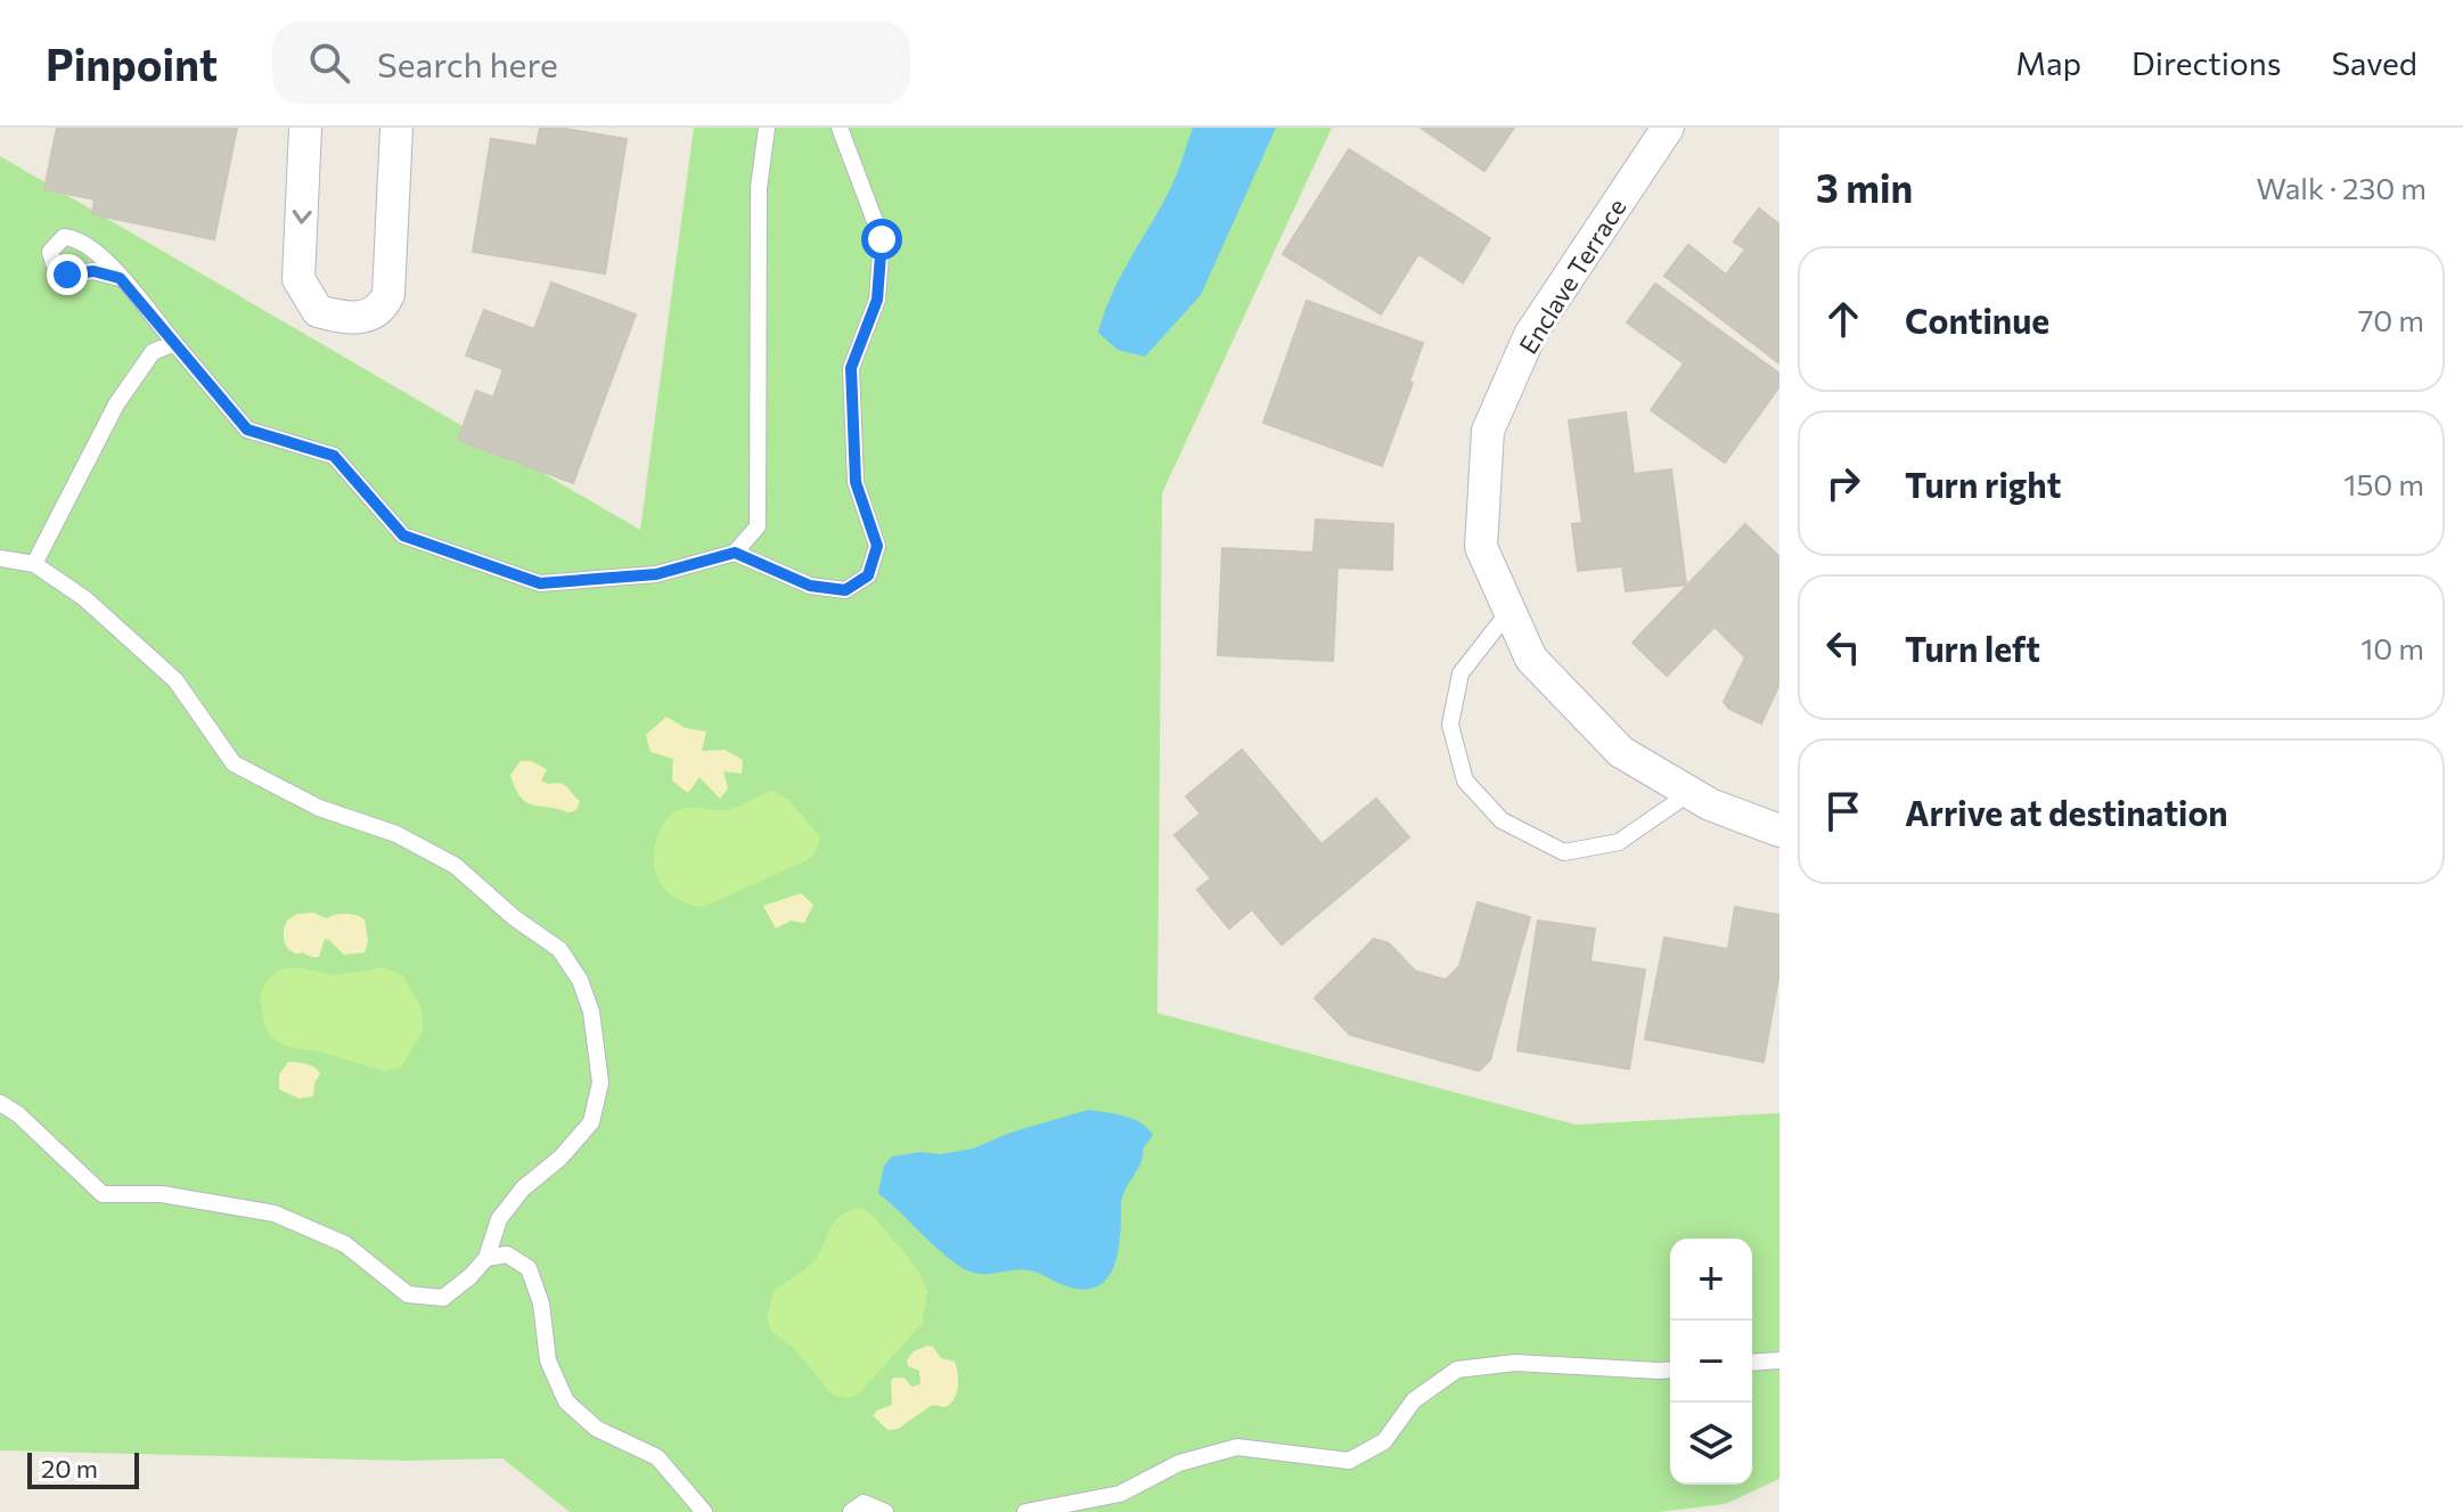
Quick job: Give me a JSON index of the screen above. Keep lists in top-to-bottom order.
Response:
{
  "streets": {
    "street": ["Enclave Terrace"]
  },
  "scale_bar": "20 m",
  "page": {
    "header": "Pinpoint",
    "search": "Search here",
    "nav": ["Map", "Directions", "Saved"],
    "heading": ["3 min", "Walk · 230 m"],
    "list": [
      ["Continue", "70 m"],
      ["Turn right", "150 m"],
      ["Turn left", "10 m"],
      "Arrive at destination"
    ],
    "map_buttons": ["+", "−"],
    "scale": "20 m"
  }
}
